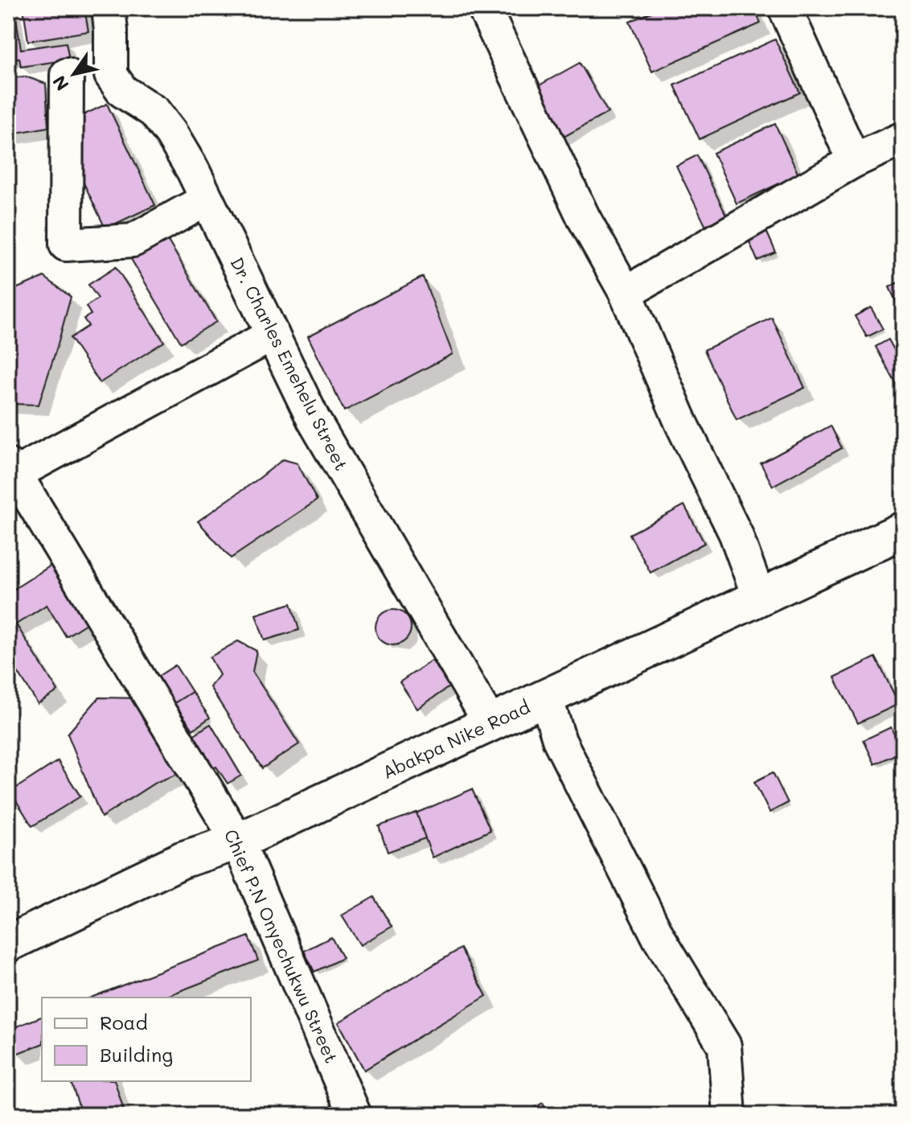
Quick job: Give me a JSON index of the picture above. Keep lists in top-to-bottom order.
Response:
{
  "streets": {
    "main road": ["Abakpa Nike Road"],
    "street": ["Dr. Charles Emehelu Street", "Chief P.N Onyechukwu Street"]
  },
  "crossings": [
    ["Dr. Charles Emehelu Street", "Abakpa Nike Road"],
    ["Abakpa Nike Road", "Chief P.N Onyechukwu Street"]
  ],
  "legend": ["Road", "Building"],
  "north": "bottom left"
}
